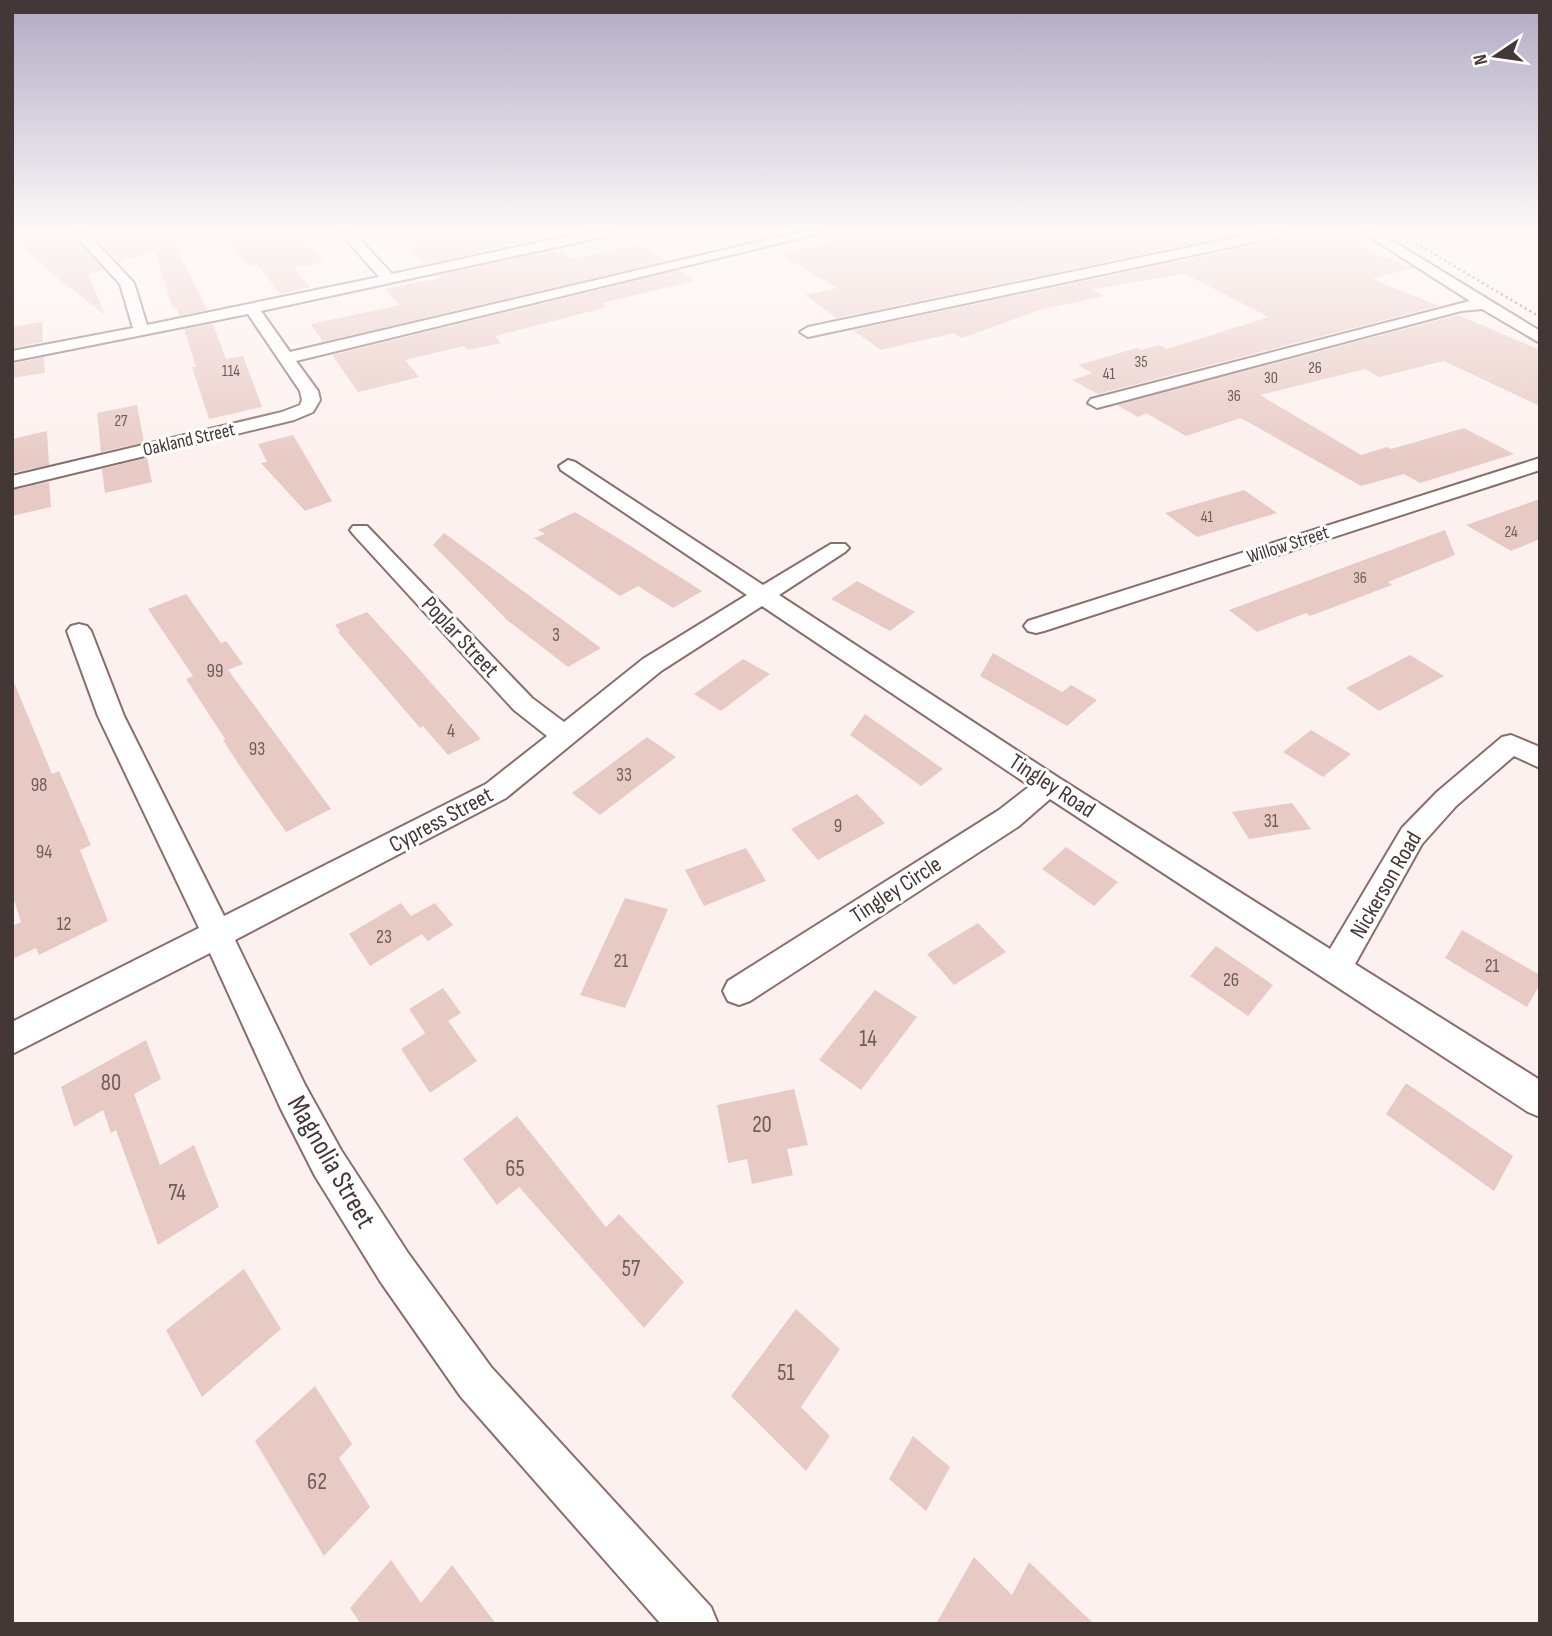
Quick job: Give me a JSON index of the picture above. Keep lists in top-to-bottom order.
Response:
{
  "streets": {
    "street": [
      "Oakland Street",
      "Willow Street",
      "Poplar Street",
      "Tingley Road",
      "Cypress Street",
      "Nickerson Road",
      "Tingley Circle",
      "Magnolia Street"
    ]
  },
  "crossings": [
    ["Poplar Street", "Cypress Street"],
    ["Tingley Road", "Cypress Street"],
    ["Tingley Road", "Nickerson Road"],
    ["Tingley Road", "Tingley Circle"],
    ["Cypress Street", "Magnolia Street"]
  ],
  "house_numbers": [
    "35",
    "26",
    "114",
    "41",
    "30",
    "36",
    "27",
    "41",
    "24",
    "36",
    "3",
    "99",
    "4",
    "93",
    "33",
    "98",
    "31",
    "9",
    "94",
    "12",
    "23",
    "21",
    "21",
    "26",
    "14",
    "80",
    "20",
    "65",
    "74",
    "57",
    "51",
    "62"
  ],
  "north": "left"
}
